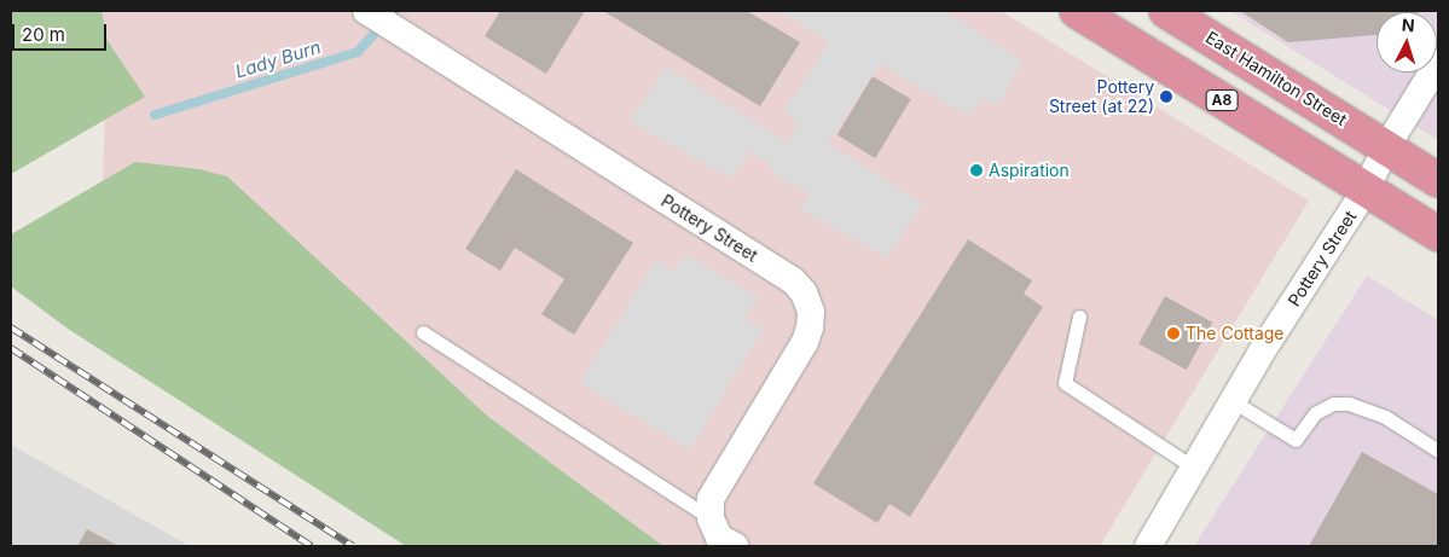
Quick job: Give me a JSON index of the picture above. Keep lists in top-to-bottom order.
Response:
{
  "streets": {
    "highway": ["East Hamilton Street", "A8"],
    "street": ["Pottery Street"]
  },
  "crossings": [
    ["East Hamilton Street", "Pottery Street"],
    ["A8", "Pottery Street"]
  ],
  "water": ["Lady Burn"],
  "places": ["Pottery Street (at 22)", "Aspiration", "The Cottage"],
  "scale_bar": "20 m",
  "north": "top"
}
